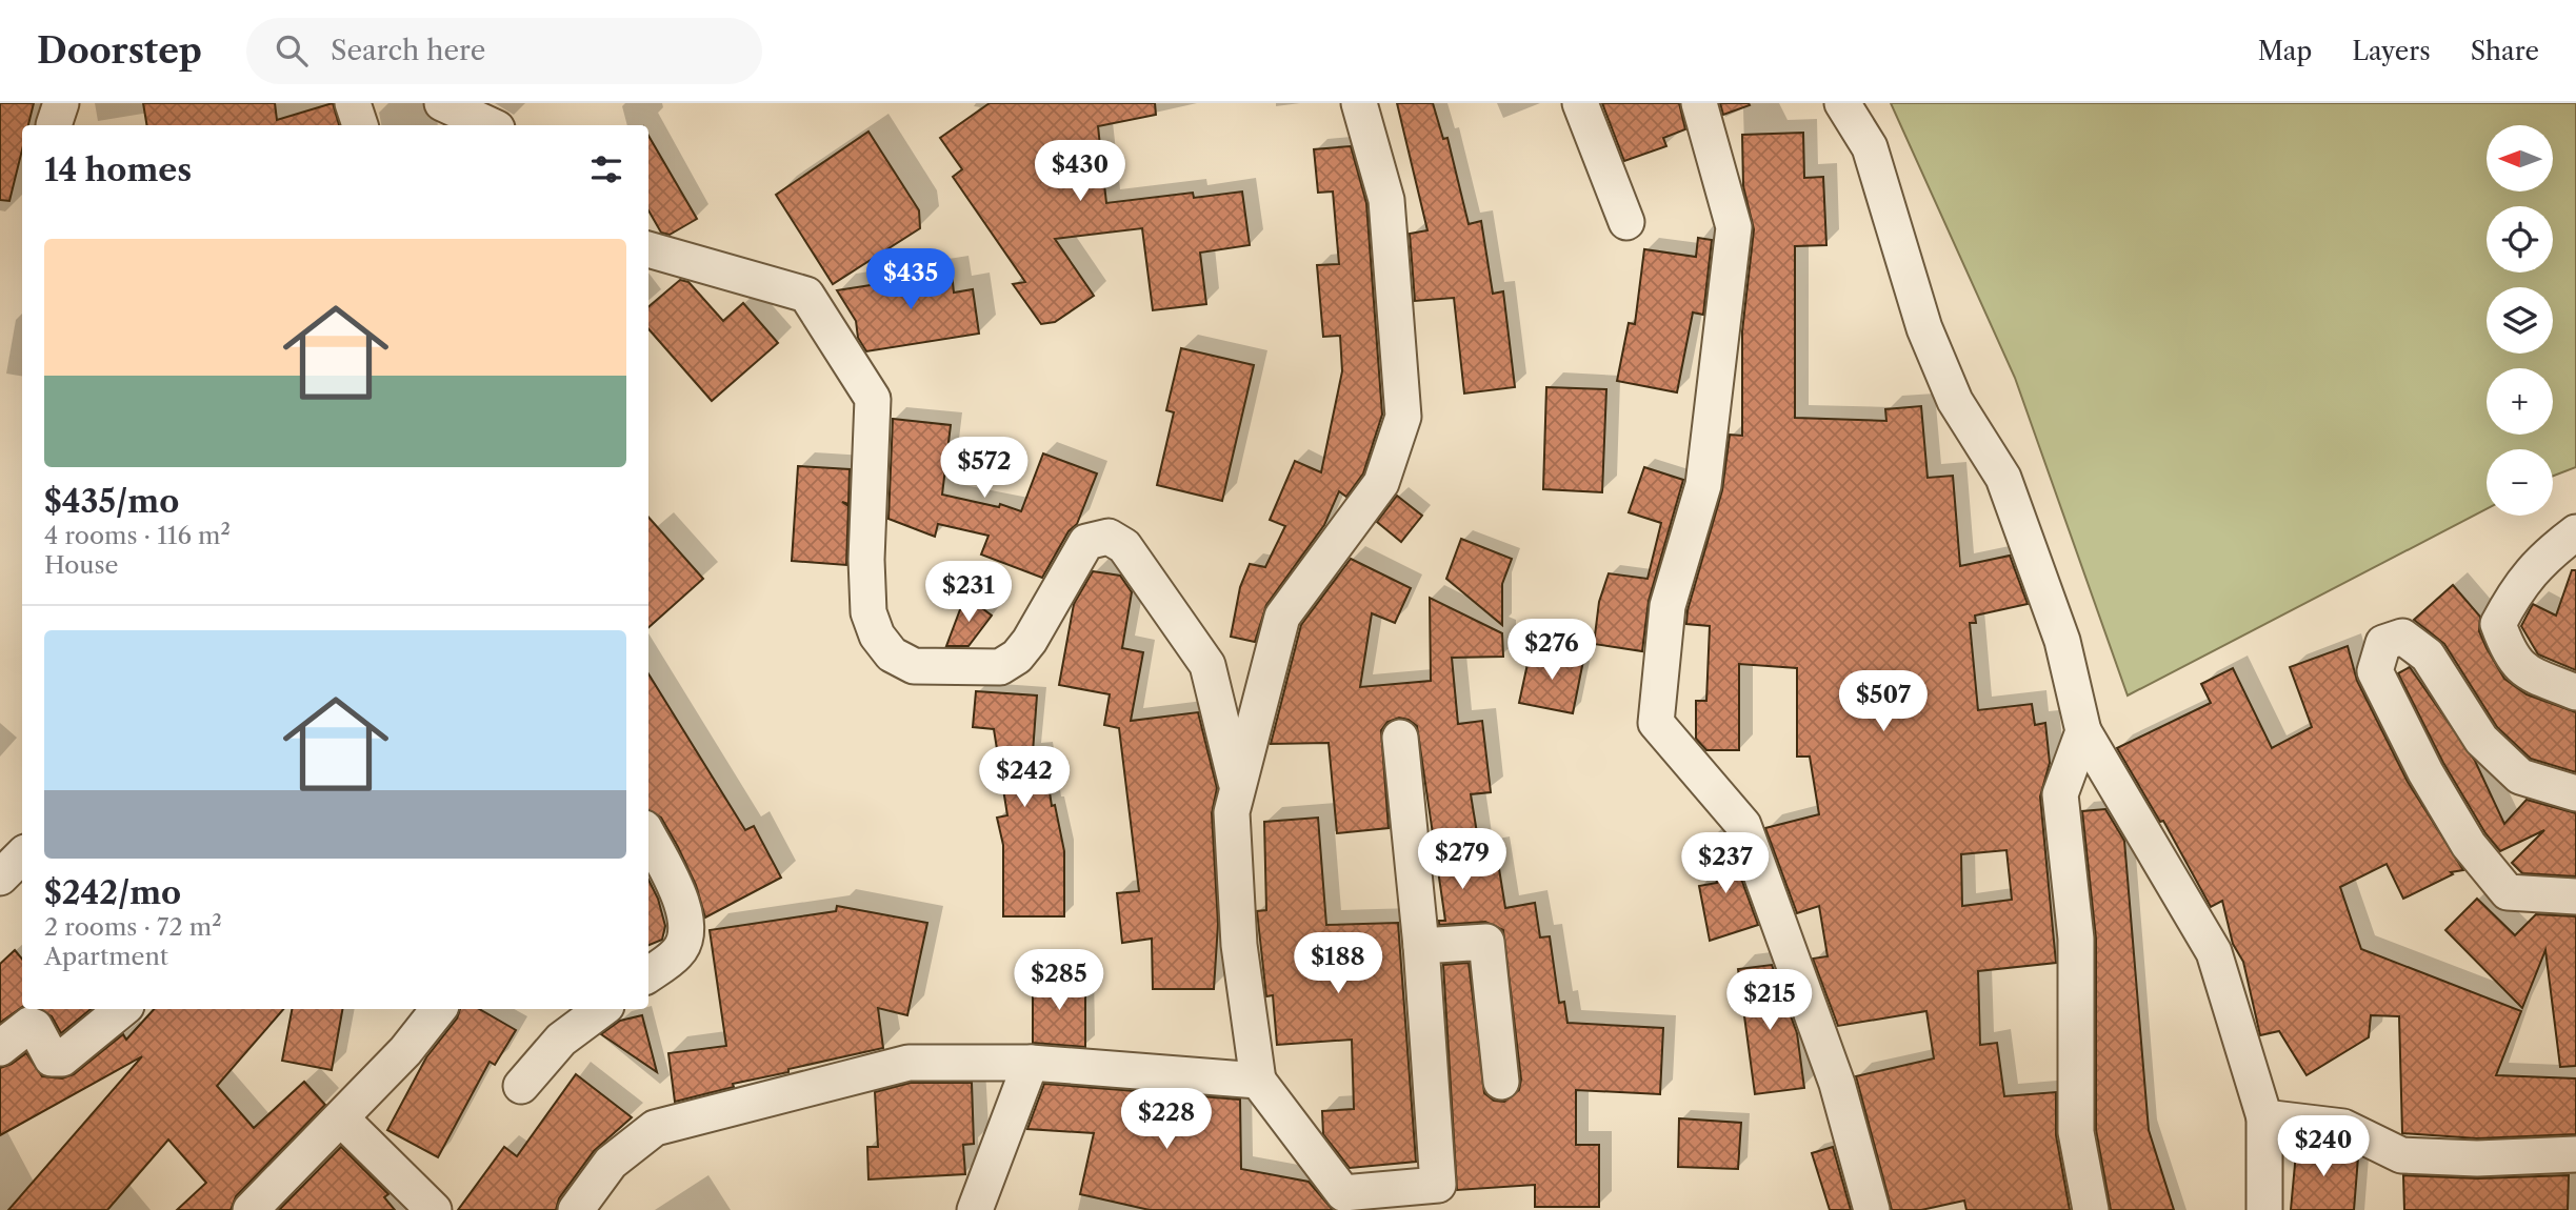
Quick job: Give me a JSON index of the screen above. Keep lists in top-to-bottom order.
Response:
{
  "north": "left",
  "page": {
    "header": "Doorstep",
    "search": "Search here",
    "nav": ["Map", "Layers", "Share"],
    "map_buttons": ["+", "−"],
    "heading": "14 homes",
    "price": [
      "$430",
      "$435",
      "$572",
      "$231",
      "$276",
      "$507",
      "$242",
      "$279",
      "$237",
      "$188",
      "$285",
      "$215",
      "$228",
      "$240"
    ],
    "list": [
      {
        "name": "$435/mo",
        "note": "4 rooms · 116 m² · House"
      },
      {
        "name": "$242/mo",
        "note": "2 rooms · 72 m² · Apartment"
      }
    ]
  }
}
